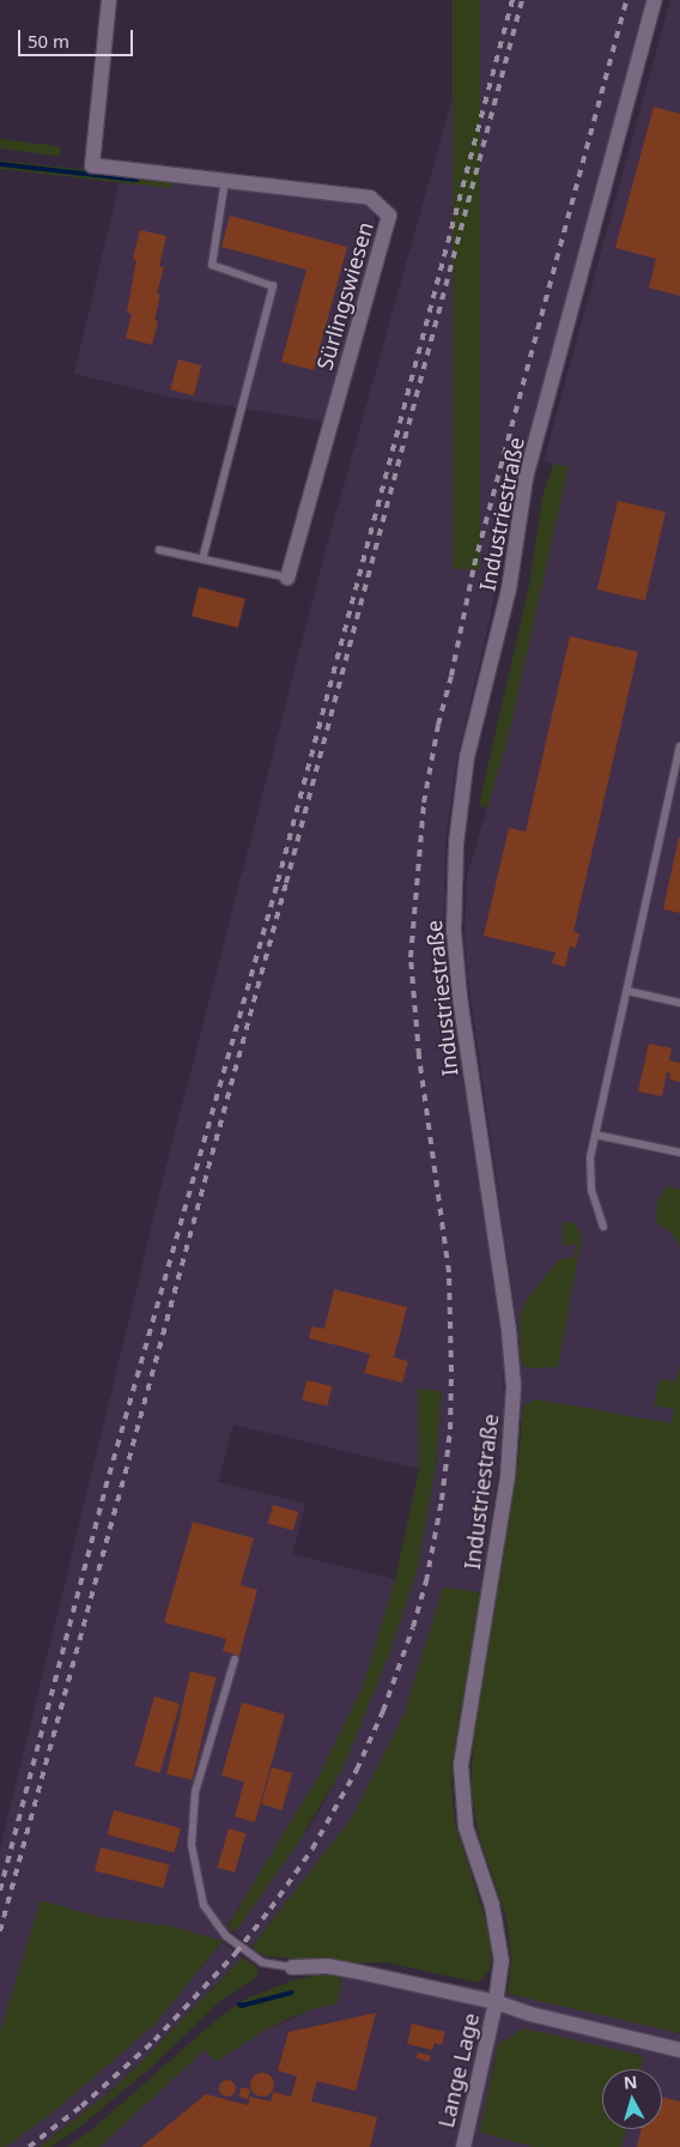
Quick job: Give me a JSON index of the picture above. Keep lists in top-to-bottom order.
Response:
{
  "streets": {
    "street": ["Sürlingswiesen", "Industriestraße", "Lange Lage"]
  },
  "crossings": [
    ["Industriestraße", "Lange Lage"]
  ],
  "scale_bar": "50 m",
  "north": "top"
}
